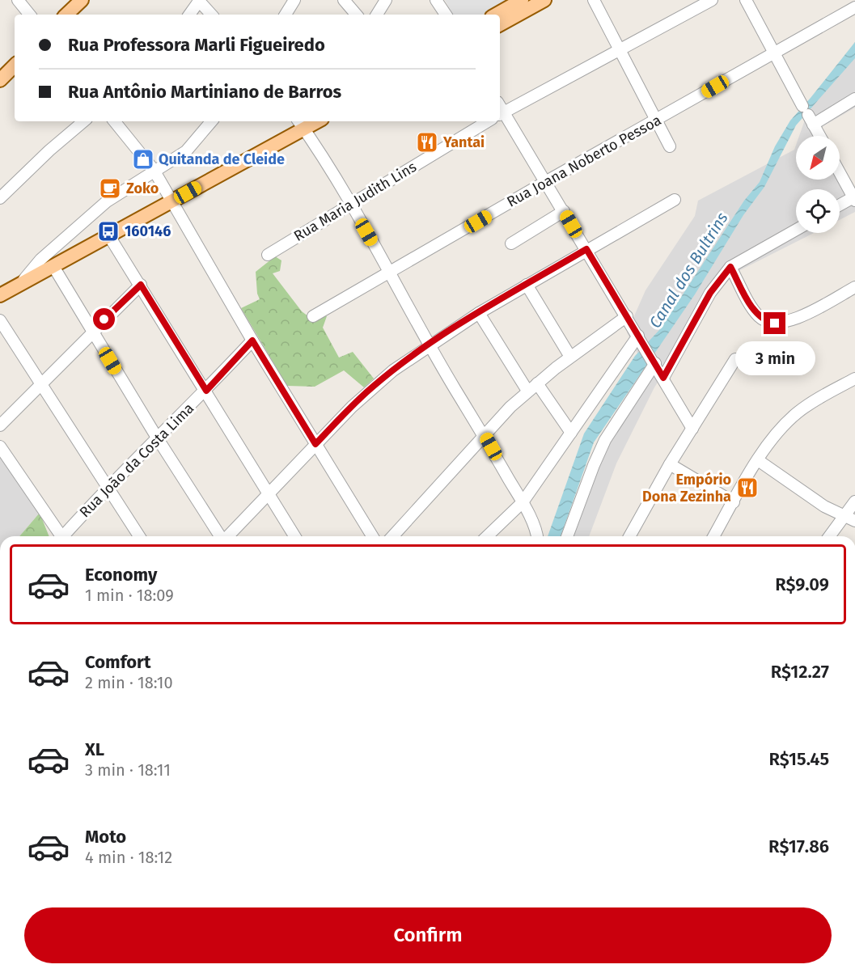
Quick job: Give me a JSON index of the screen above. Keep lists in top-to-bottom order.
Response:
{
  "streets": {
    "street": ["Rua Joana Noberto Pessoa", "Rua Maria Judith Lins", "Rua João da Costa Lima"]
  },
  "water": ["Canal dos Bultrins"],
  "places": {
    "restaurant": ["Yantai", "Empório Dona Zezinha"],
    "shop": ["Quitanda de Cleide"],
    "cafe": ["Zoko"],
    "bus stop": ["160146"]
  },
  "north": "bottom left",
  "page": {
    "banner": ["Rua Professora Marli Figueiredo", "Rua Antônio Martiniano de Barros"],
    "bubble": "3 min",
    "list": [
      {
        "name": "Economy",
        "note": "1 min · 18:09",
        "value": "R$9.09"
      },
      {
        "name": "Comfort",
        "note": "2 min · 18:10",
        "value": "R$12.27"
      },
      {
        "name": "XL",
        "note": "3 min · 18:11",
        "value": "R$15.45"
      },
      {
        "name": "Moto",
        "note": "4 min · 18:12",
        "value": "R$17.86"
      }
    ],
    "buttons": "Confirm"
  }
}
